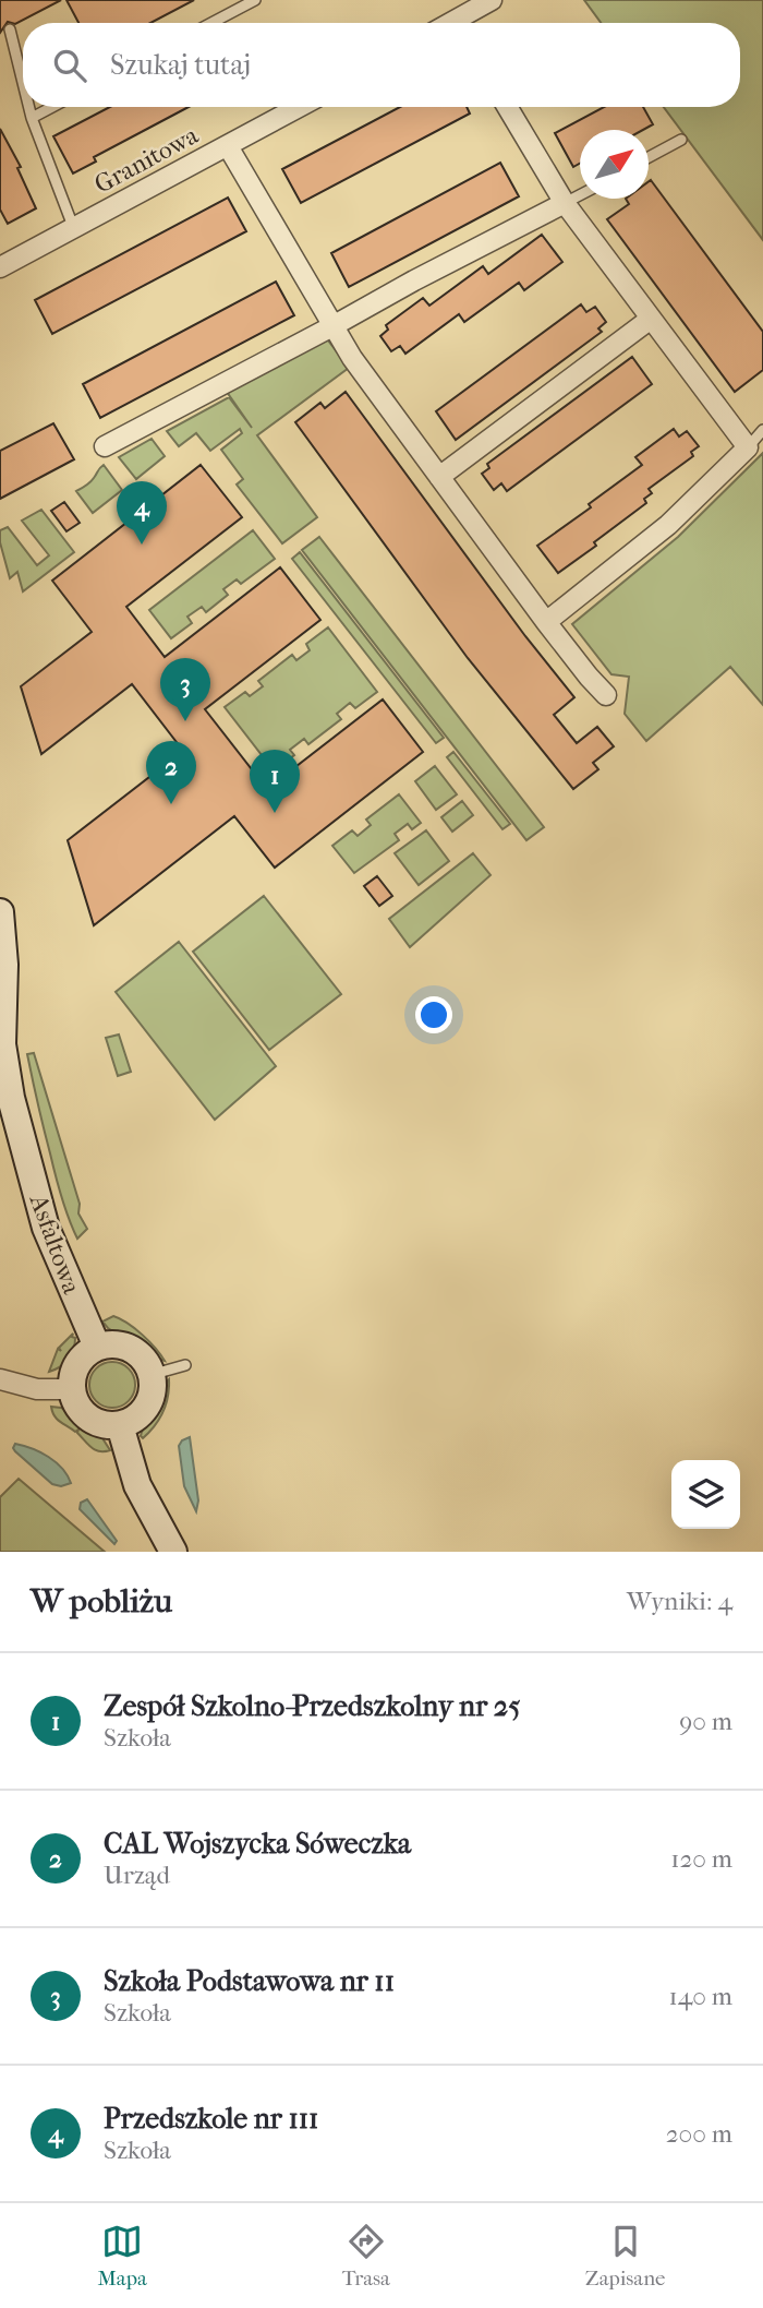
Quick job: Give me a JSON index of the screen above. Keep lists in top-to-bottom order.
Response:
{
  "streets": {
    "street": ["Granitowa", "Asfaltowa"]
  },
  "north": "top right",
  "page": {
    "search": "Szukaj tutaj",
    "pins": [
      "4",
      "3",
      "2",
      "1"
    ],
    "heading": ["W pobliżu", "Wyniki: 4"],
    "list": [
      {
        "mark": "1",
        "name": "Zespół Szkolno-Przedszkolny nr 25",
        "note": "Szkoła",
        "value": "90 m"
      },
      {
        "mark": "2",
        "name": "CAL Wojszycka Sóweczka",
        "note": "Urząd",
        "value": "120 m"
      },
      {
        "mark": "3",
        "name": "Szkoła Podstawowa nr 11",
        "note": "Szkoła",
        "value": "140 m"
      },
      {
        "mark": "4",
        "name": "Przedszkole nr 111",
        "note": "Szkoła",
        "value": "200 m"
      }
    ],
    "nav": ["Mapa", "Trasa", "Zapisane"]
  }
}
